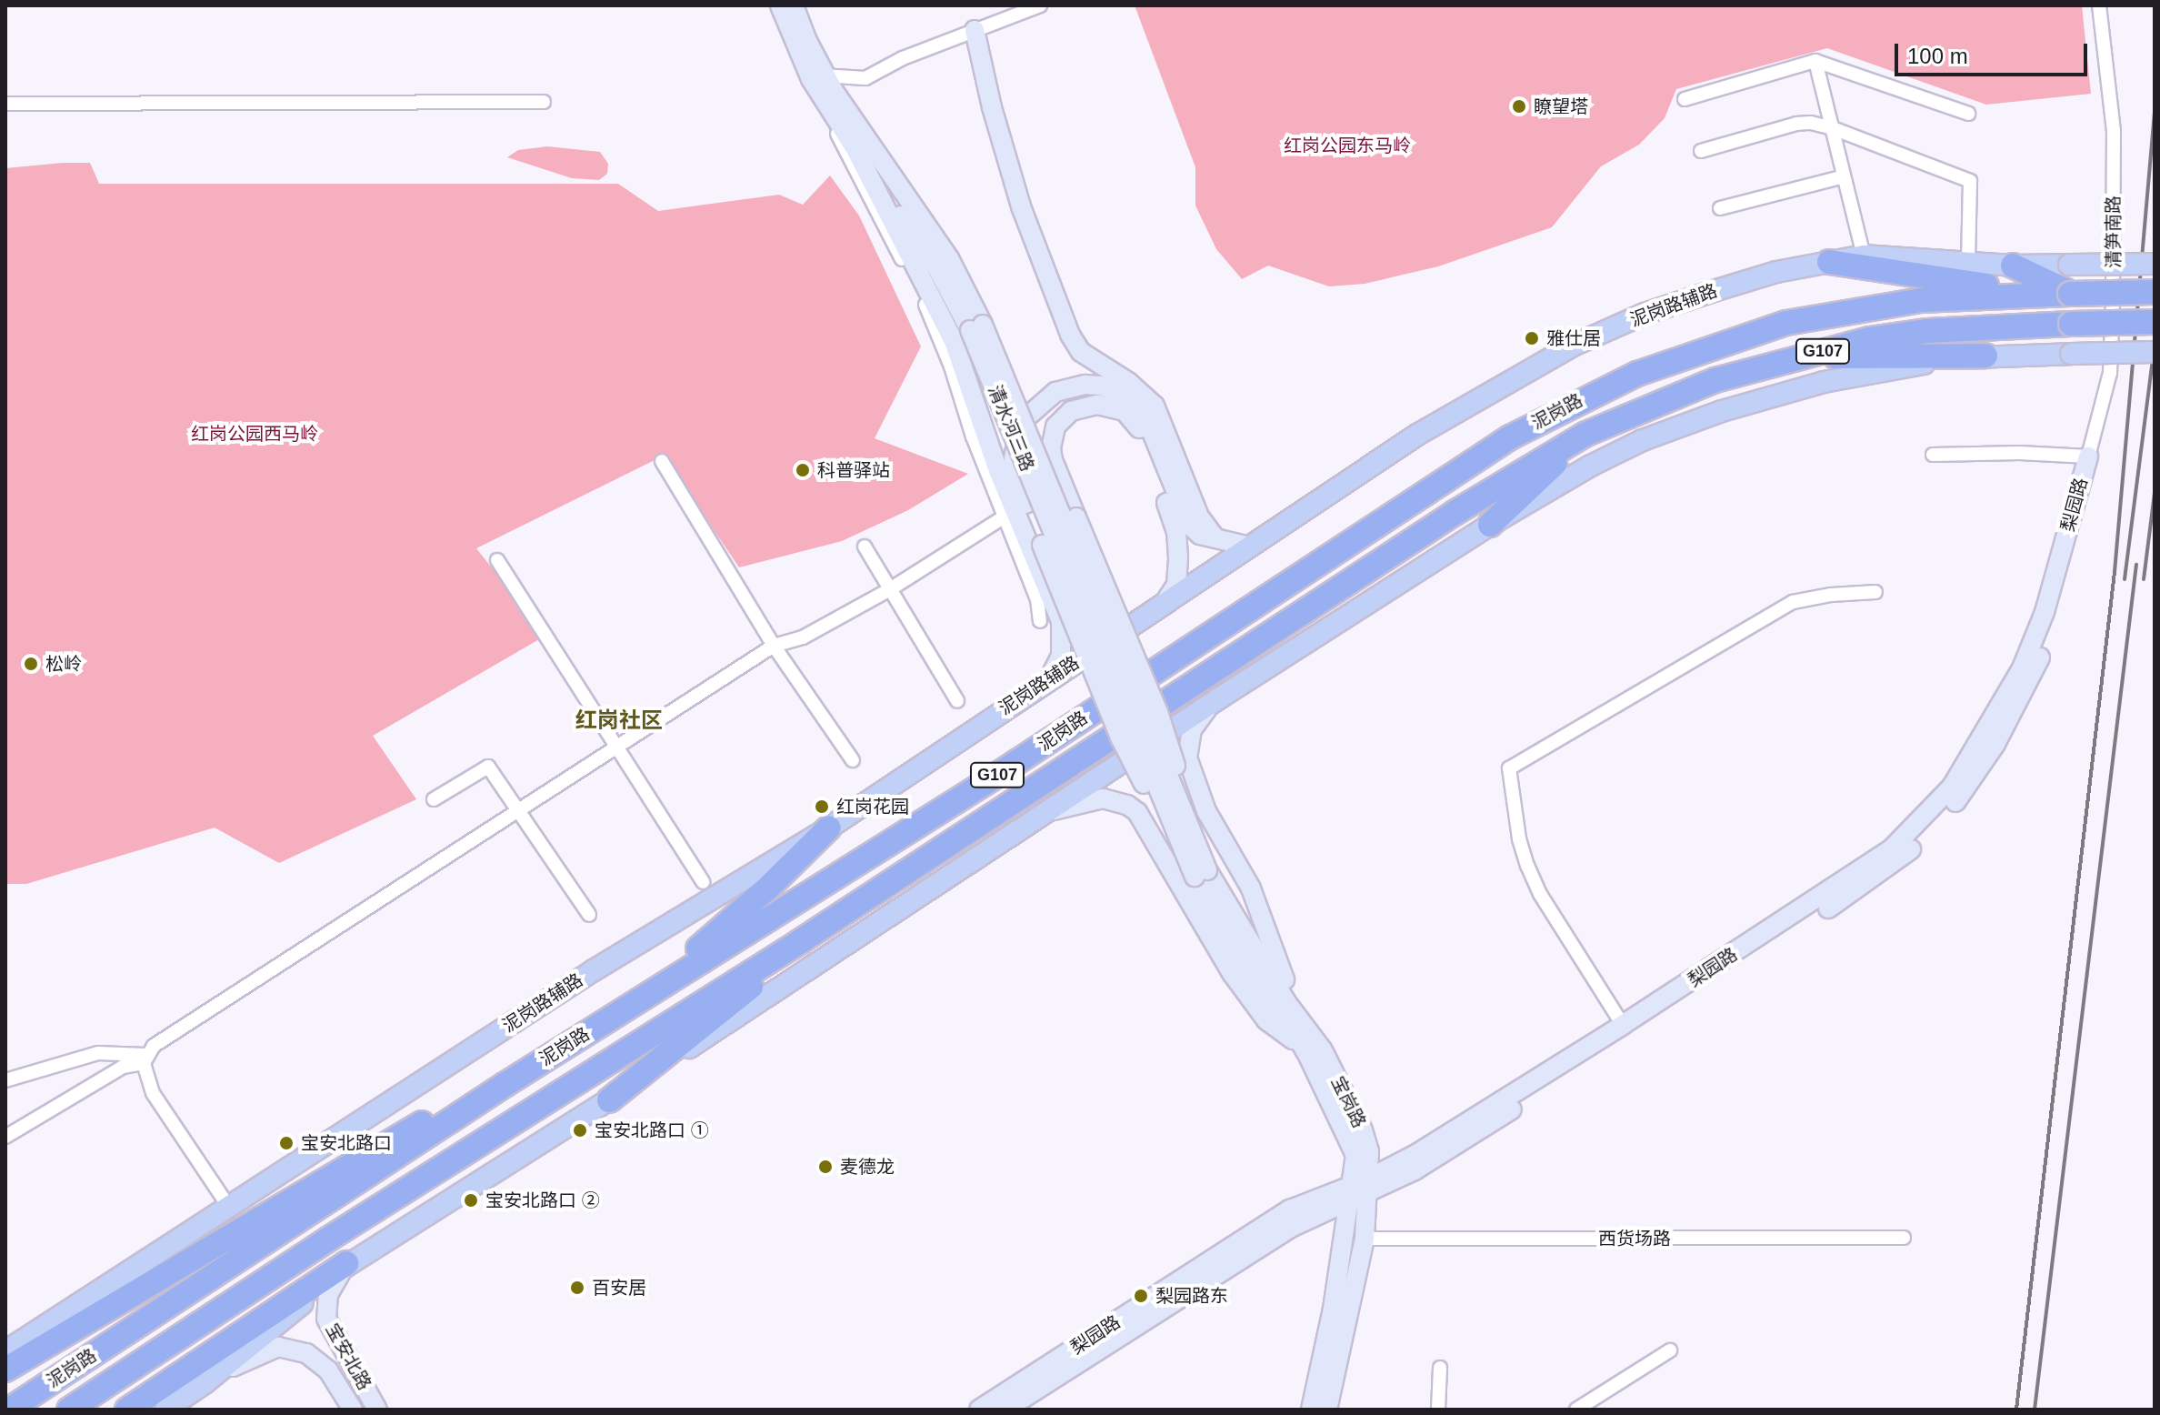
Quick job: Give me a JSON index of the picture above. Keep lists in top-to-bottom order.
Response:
{
  "streets": {
    "highway": ["G107", "泥岗路"],
    "main road": ["泥岗路辅路"],
    "street": [
      "清笋南路",
      "清水河三路",
      "梨园路",
      "宝岗路",
      "西货场路",
      "宝安北路"
    ]
  },
  "crossings": [
    ["清笋南路", "梨园路"],
    ["G107", "泥岗路"],
    ["清水河三路", "宝岗路"],
    ["梨园路", "宝岗路"],
    ["宝岗路", "西货场路"]
  ],
  "districts": ["红岗社区"],
  "parks": ["红岗公园东马岭", "红岗公园西马岭"],
  "places": [
    "瞭望塔",
    "雅仕居",
    "科普驿站",
    "松岭",
    "红岗花园",
    "宝安北路口 ①",
    "宝安北路口",
    "麦德龙",
    "宝安北路口 ②",
    "百安居",
    "梨园路东"
  ],
  "scale_bar": "100 m"
}
